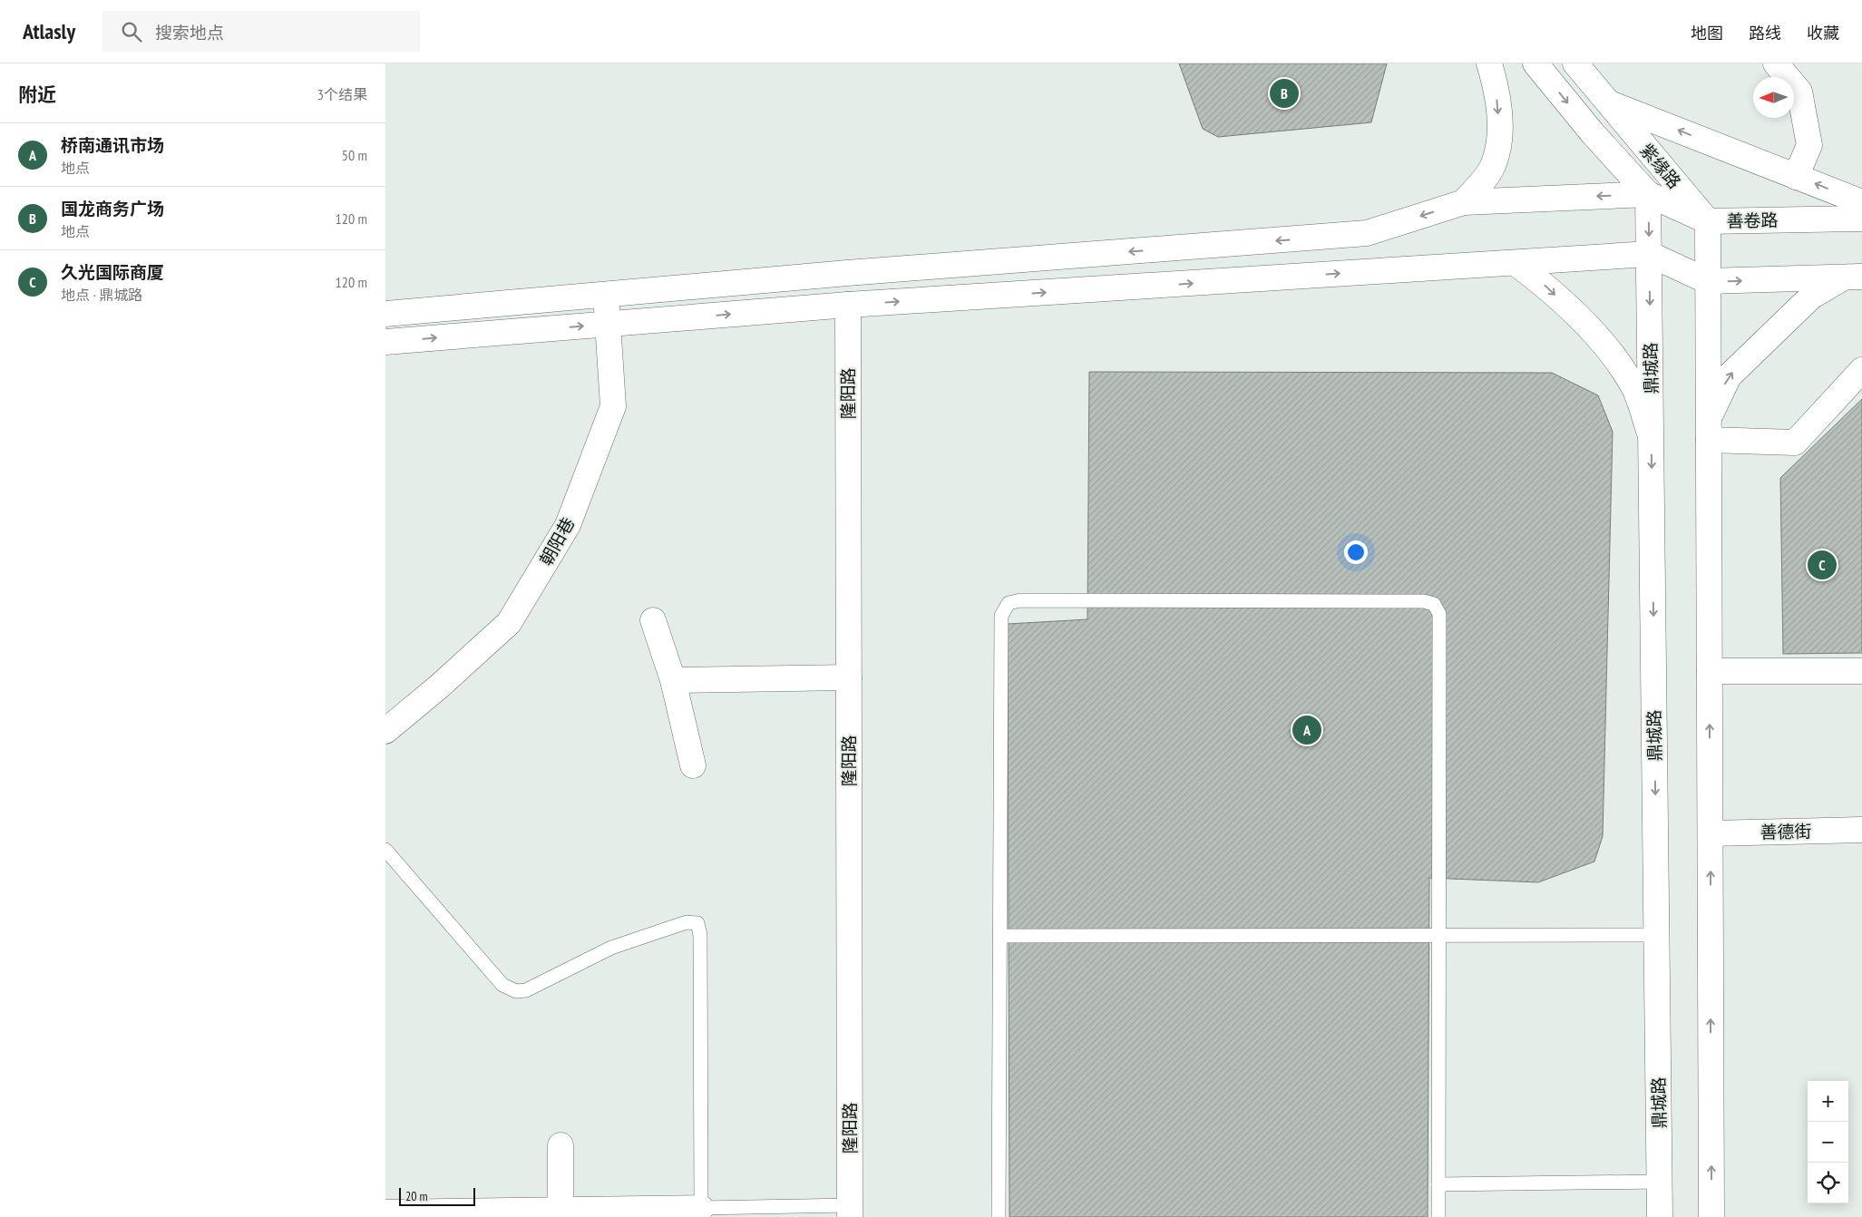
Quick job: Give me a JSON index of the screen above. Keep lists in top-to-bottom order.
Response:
{
  "streets": {
    "main road": [
      "紫缘路",
      "善卷路",
      "鼎城路",
      "隆阳路",
      "朝阳巷",
      "善德街"
    ]
  },
  "crossings": [
    ["紫缘路", "善卷路"],
    ["紫缘路", "鼎城路"]
  ],
  "scale_bar": "20 m",
  "north": "left",
  "page": {
    "header": "Atlasly",
    "search": "搜索地点",
    "nav": ["地图", "路线", "收藏"],
    "heading": ["附近", "3个结果"],
    "pins": ["B", "C", "A"],
    "list": [
      {
        "mark": "A",
        "name": "桥南通讯市场",
        "note": "地点",
        "value": "50 m"
      },
      {
        "mark": "B",
        "name": "国龙商务广场",
        "note": "地点",
        "value": "120 m"
      },
      {
        "mark": "C",
        "name": "久光国际商厦",
        "note": "地点 · 鼎城路",
        "value": "120 m"
      }
    ],
    "map_buttons": ["+", "−"],
    "scale": "20 m"
  }
}
